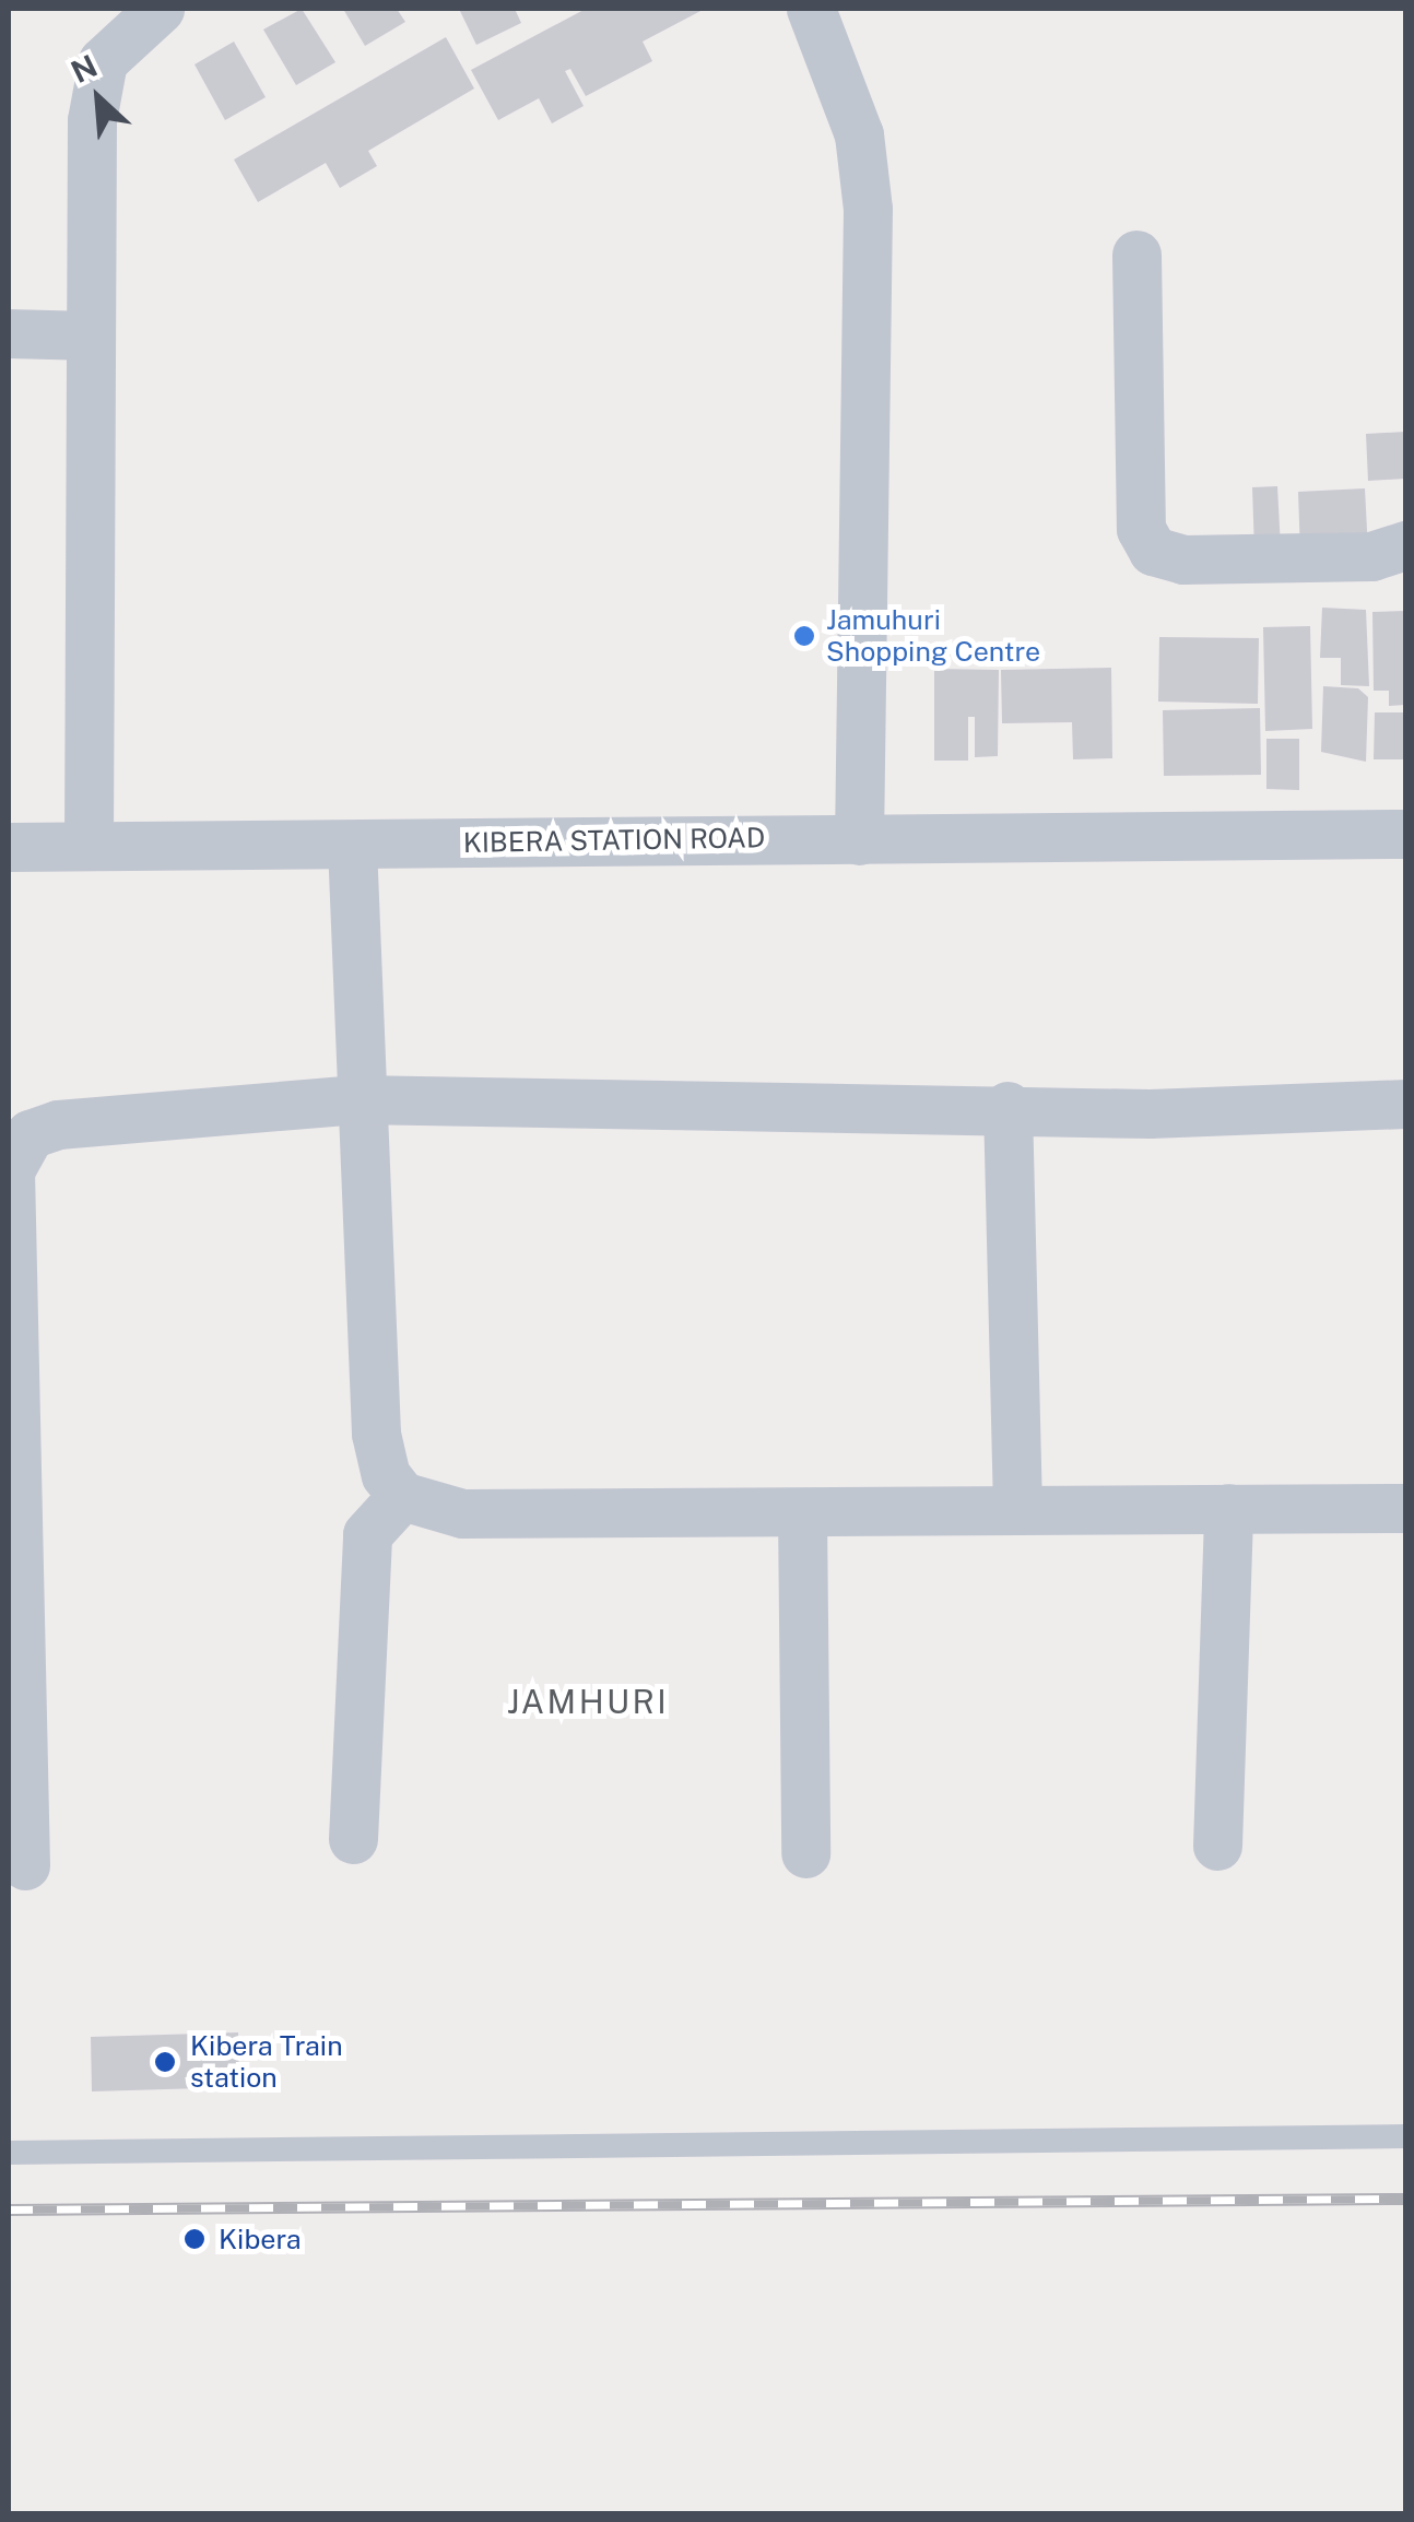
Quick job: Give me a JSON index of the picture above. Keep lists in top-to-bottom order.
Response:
{
  "streets": {
    "street": ["KIBERA STATION ROAD"]
  },
  "districts": ["JAMHURI"],
  "places": ["Jamuhuri Shopping Centre", "Kibera Train station", "Kibera"],
  "north": "top left"
}
